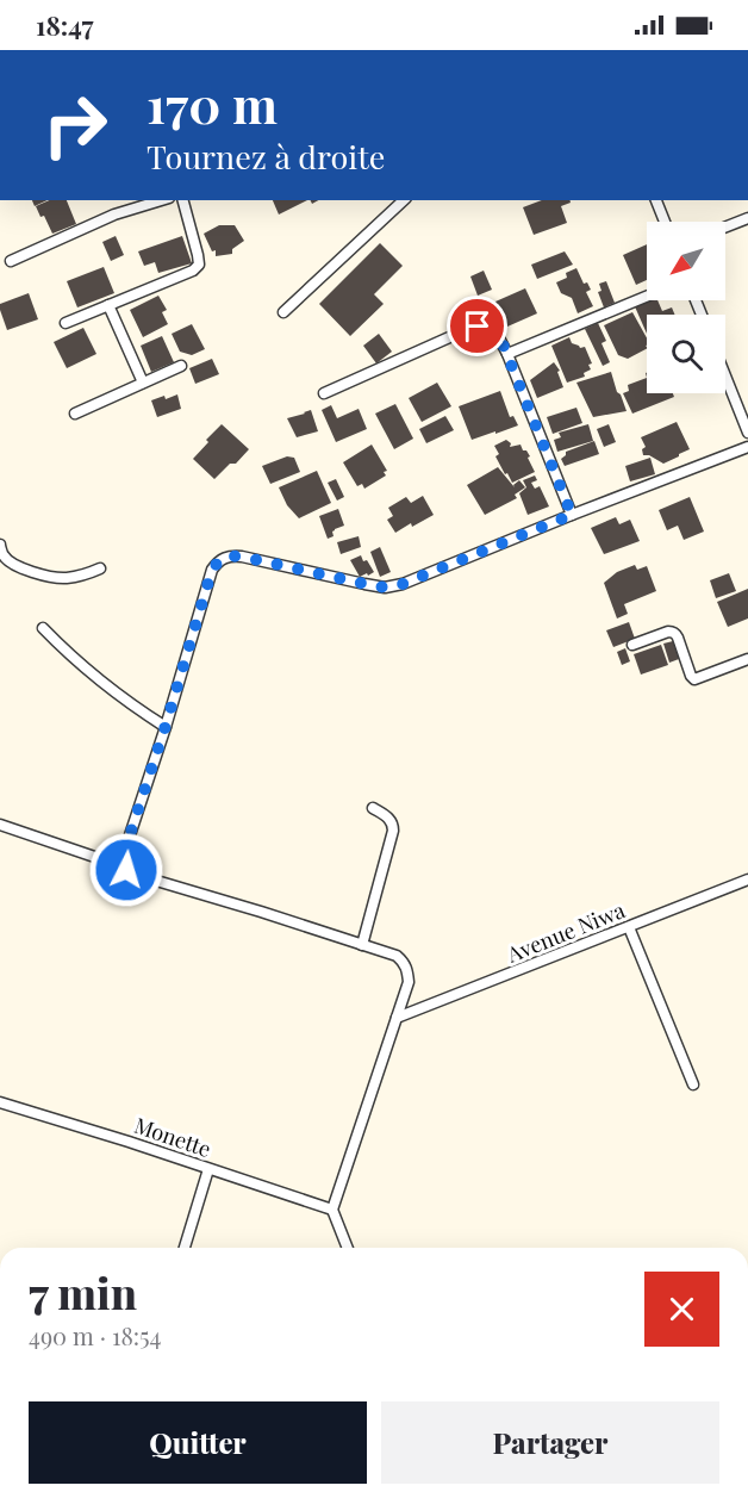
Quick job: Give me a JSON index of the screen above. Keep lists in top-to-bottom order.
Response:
{
  "streets": {
    "street": ["Avenue Niwa", "Monette"]
  },
  "north": "bottom left",
  "page": {
    "status": "18:47",
    "turn": ["170 m", "Tournez à droite"],
    "heading": ["7 min", "490 m · 18:54"],
    "buttons": ["Quitter", "Partager"]
  }
}
